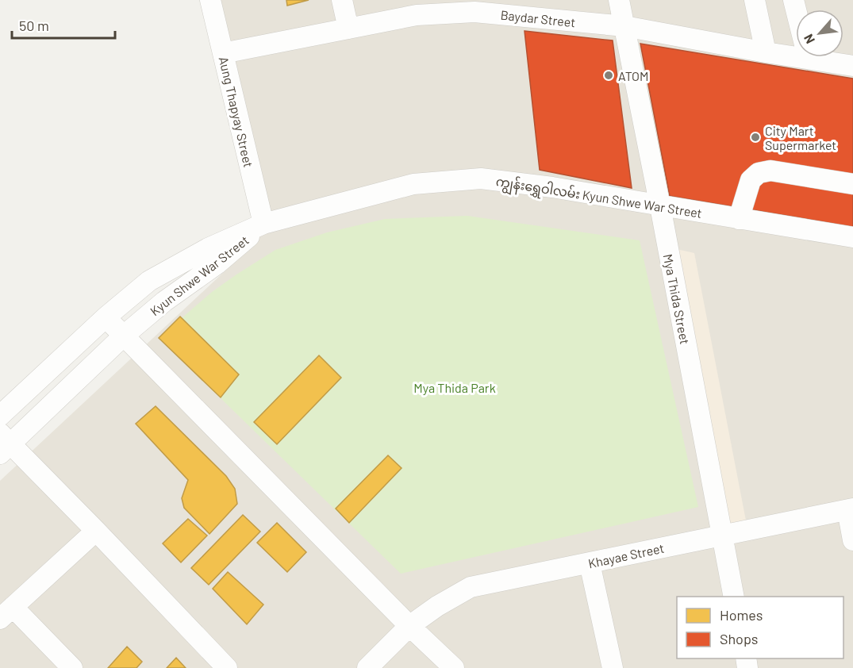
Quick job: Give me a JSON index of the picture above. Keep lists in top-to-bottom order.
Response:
{
  "streets": {
    "street": [
      "Baydar Street",
      "Aung Thapyay Street",
      "ကျွန်းရွှေဝါလမ်း Kyun Shwe War Street",
      "Kyun Shwe War Street",
      "Mya Thida Street",
      "Khayae Street"
    ]
  },
  "crossings": [
    ["Baydar Street", "Aung Thapyay Street"],
    ["Baydar Street", "Mya Thida Street"],
    ["Aung Thapyay Street", "ကျွန်းရွှေဝါလမ်း Kyun Shwe War Street"],
    ["Aung Thapyay Street", "Kyun Shwe War Street"],
    ["ကျွန်းရွှေဝါလမ်း Kyun Shwe War Street", "Kyun Shwe War Street"],
    ["ကျွန်းရွှေဝါလမ်း Kyun Shwe War Street", "Mya Thida Street"],
    ["Mya Thida Street", "Khayae Street"]
  ],
  "parks": ["Mya Thida Park"],
  "places": ["ATOM", "City Mart Supermarket"],
  "legend": ["Homes", "Shops"],
  "scale_bar": "50 m",
  "north": "bottom left"
}
